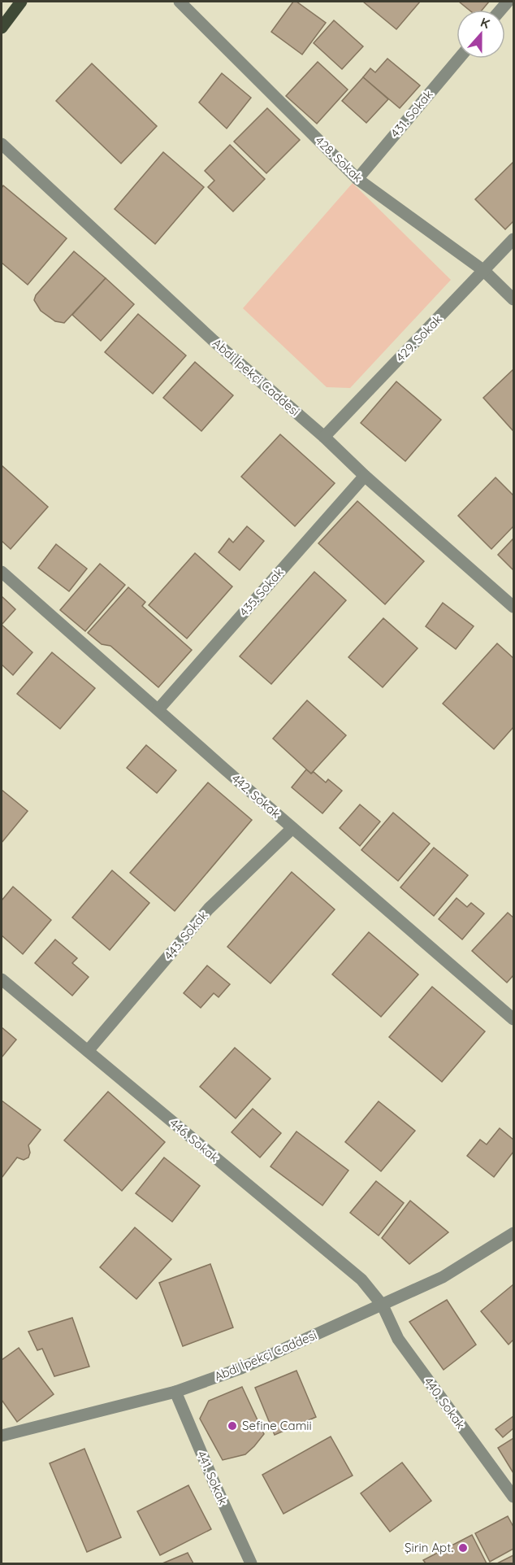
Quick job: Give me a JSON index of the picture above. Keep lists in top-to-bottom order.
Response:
{
  "streets": {
    "street": [
      "431. Sokak",
      "428. Sokak",
      "429. Sokak",
      "Abdi İpekçi Caddesi",
      "435. Sokak",
      "442. Sokak",
      "443. Sokak",
      "446. Sokak",
      "440. Sokak",
      "441. Sokak"
    ]
  },
  "crossings": [
    ["431. Sokak", "428. Sokak"],
    ["428. Sokak", "429. Sokak"],
    ["429. Sokak", "Abdi İpekçi Caddesi"],
    ["Abdi İpekçi Caddesi", "435. Sokak"],
    ["Abdi İpekçi Caddesi", "446. Sokak"],
    ["Abdi İpekçi Caddesi", "440. Sokak"],
    ["Abdi İpekçi Caddesi", "441. Sokak"],
    ["435. Sokak", "442. Sokak"],
    ["442. Sokak", "443. Sokak"],
    ["443. Sokak", "446. Sokak"],
    ["446. Sokak", "440. Sokak"]
  ],
  "places": ["Sefine Camii", "Şirin Apt."],
  "north": "top"
}
